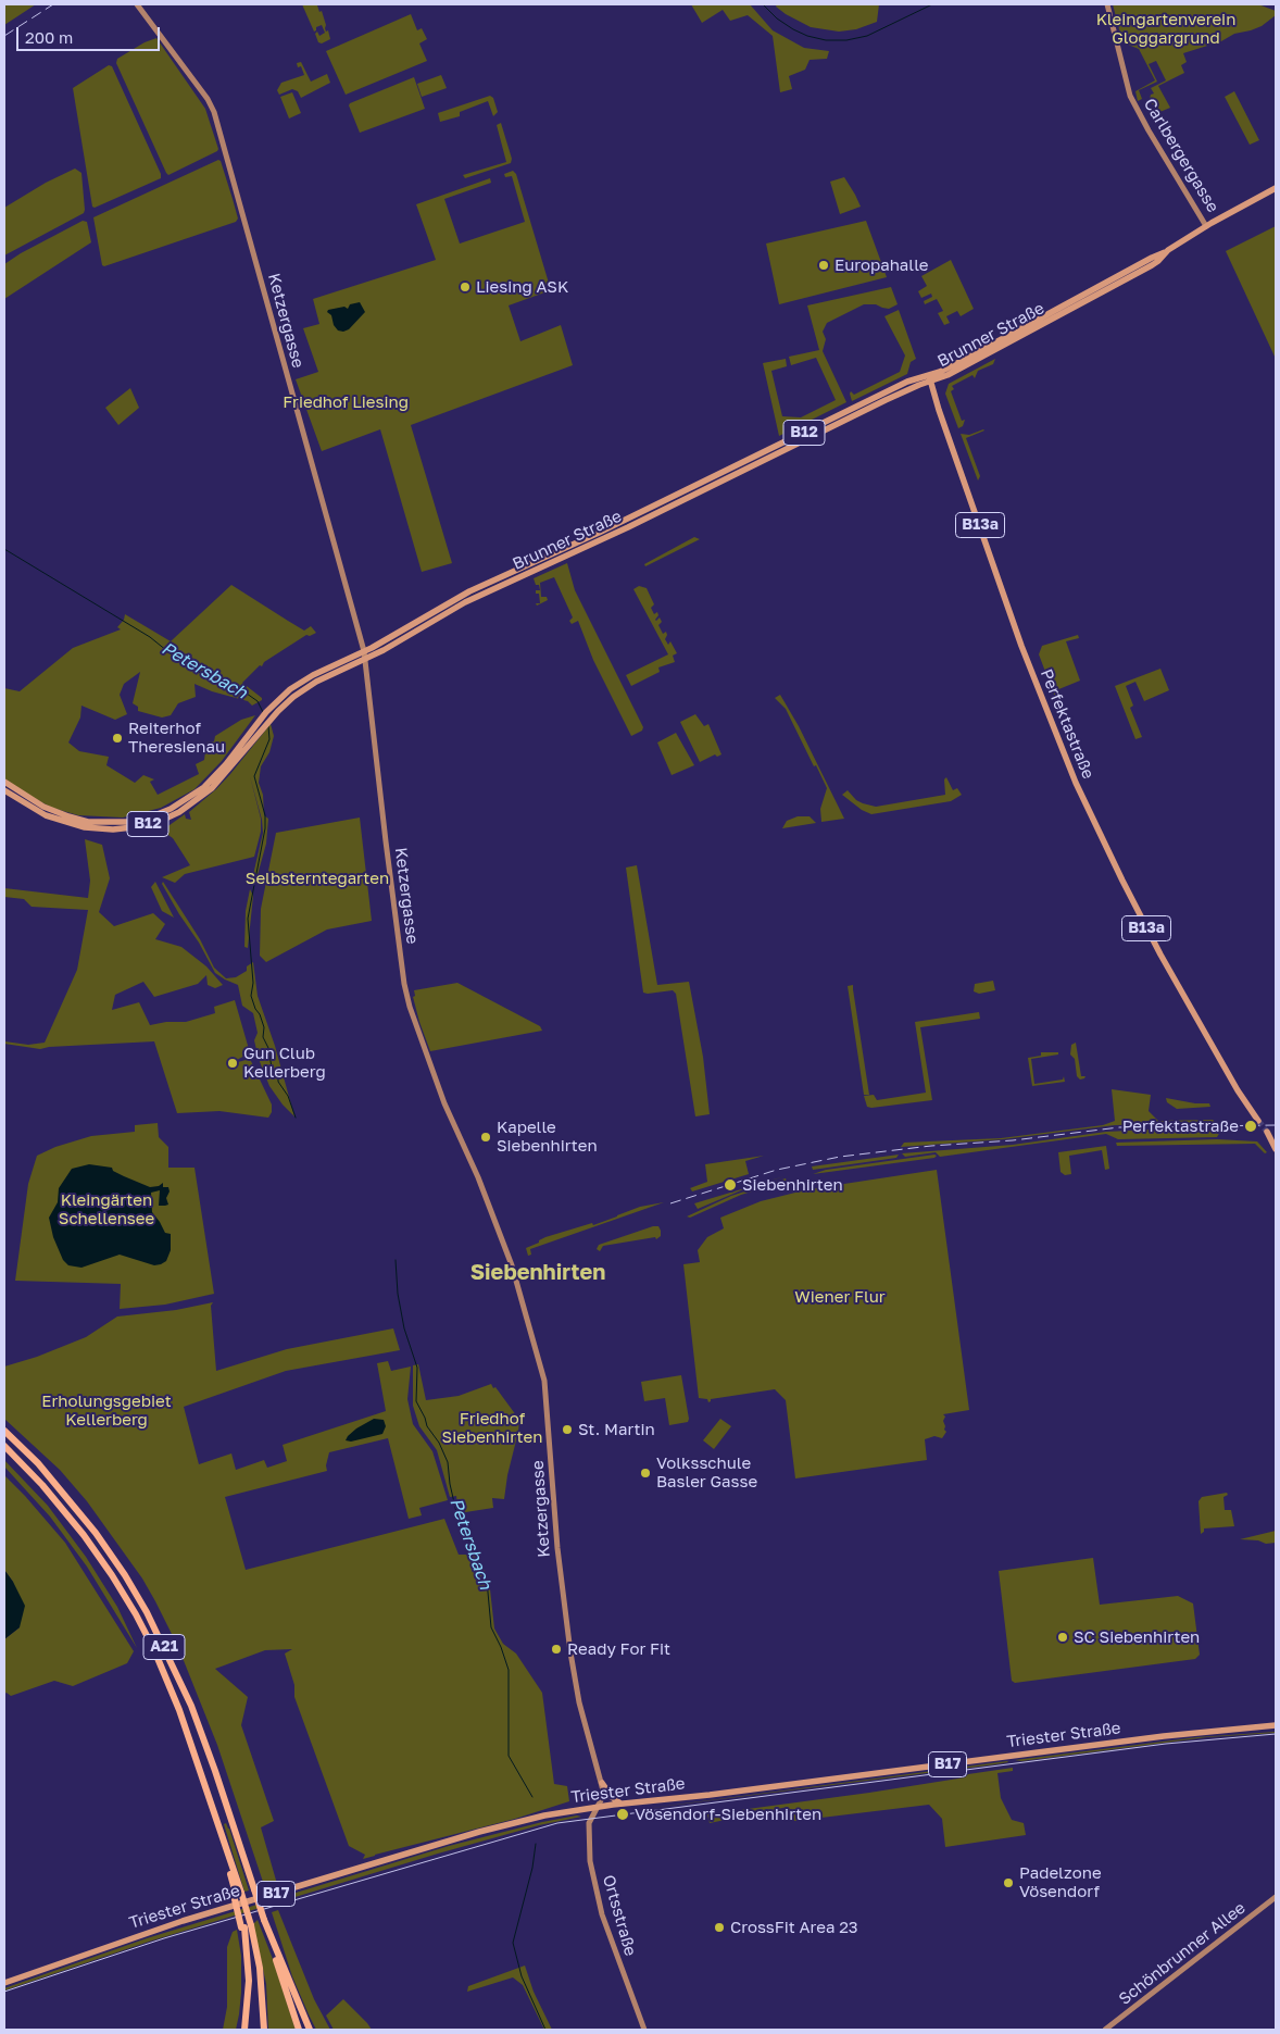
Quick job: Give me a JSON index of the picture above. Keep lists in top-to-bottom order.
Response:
{
  "streets": {
    "highway": ["A21"],
    "main road": [
      "Carlbergergasse",
      "Ketzergasse",
      "Brunner Straße",
      "B12",
      "B13a",
      "Perfektastraße",
      "Triester Straße",
      "B17",
      "Ortsstraße",
      "Schönbrunner Allee"
    ]
  },
  "crossings": [
    ["Carlbergergasse", "Brunner Straße"],
    ["Ketzergasse", "Brunner Straße"],
    ["Ketzergasse", "Triester Straße"],
    ["Ketzergasse", "Ortsstraße"],
    ["Brunner Straße", "Perfektastraße"],
    ["Triester Straße", "Ortsstraße"]
  ],
  "districts": ["Siebenhirten"],
  "water": ["Petersbach"],
  "parks": [
    "Kleingartenverein Gloggargrund",
    "Friedhof Liesing",
    "Selbsterntegarten",
    "Kleingärten Schellensee",
    "Wiener Flur",
    "Erholungsgebiet Kellerberg",
    "Friedhof Siebenhirten"
  ],
  "places": [
    "Europahalle",
    "Liesing ASK",
    "Reiterhof Theresienau",
    "Gun Club Kellerberg",
    "Perfektastraße",
    "Kapelle Siebenhirten",
    "Siebenhirten",
    "St. Martin",
    "Volksschule Basler Gasse",
    "SC Siebenhirten",
    "Ready For Fit",
    "Vösendorf-Siebenhirten",
    "Padelzone Vösendorf",
    "CrossFit Area 23"
  ],
  "scale_bar": "200 m"
}
